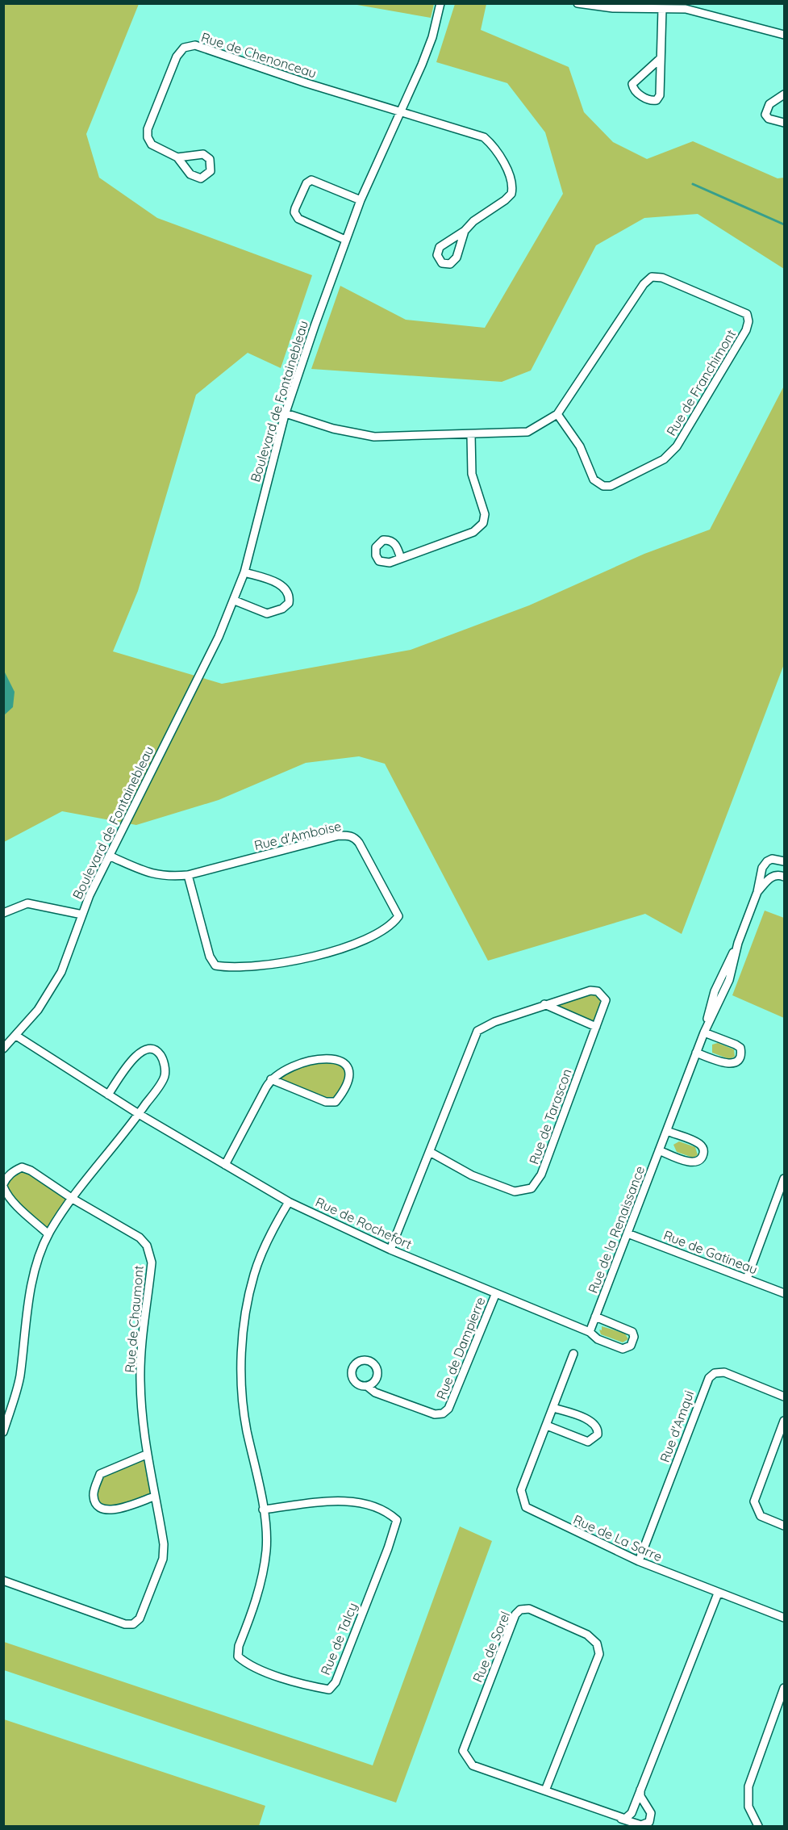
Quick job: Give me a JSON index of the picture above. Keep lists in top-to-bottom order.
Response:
{
  "streets": {
    "street": [
      "Rue de Chenonceau",
      "Rue de Franchimont",
      "Boulevard de Fontainebleau",
      "Rue d'Amboise",
      "Rue de Tarascon",
      "Rue de Rochefort",
      "Rue de la Renaissance",
      "Rue de Gatineau",
      "Rue de Chaumont",
      "Rue de Dampierre",
      "Rue d'Amqui",
      "Rue de La Sarre",
      "Rue de Talcy",
      "Rue de Sorel"
    ]
  },
  "crossings": [
    ["Rue de Chenonceau", "Boulevard de Fontainebleau"],
    ["Rue de Franchimont", "Boulevard de Fontainebleau"],
    ["Boulevard de Fontainebleau", "Rue d'Amboise"],
    ["Boulevard de Fontainebleau", "Rue de Rochefort"],
    ["Rue de Tarascon", "Rue de Rochefort"],
    ["Rue de Rochefort", "Rue de la Renaissance"],
    ["Rue de Rochefort", "Rue de Dampierre"],
    ["Rue de Rochefort", "Rue de Talcy"],
    ["Rue de la Renaissance", "Rue de Gatineau"],
    ["Rue d'Amqui", "Rue de La Sarre"]
  ]
}
